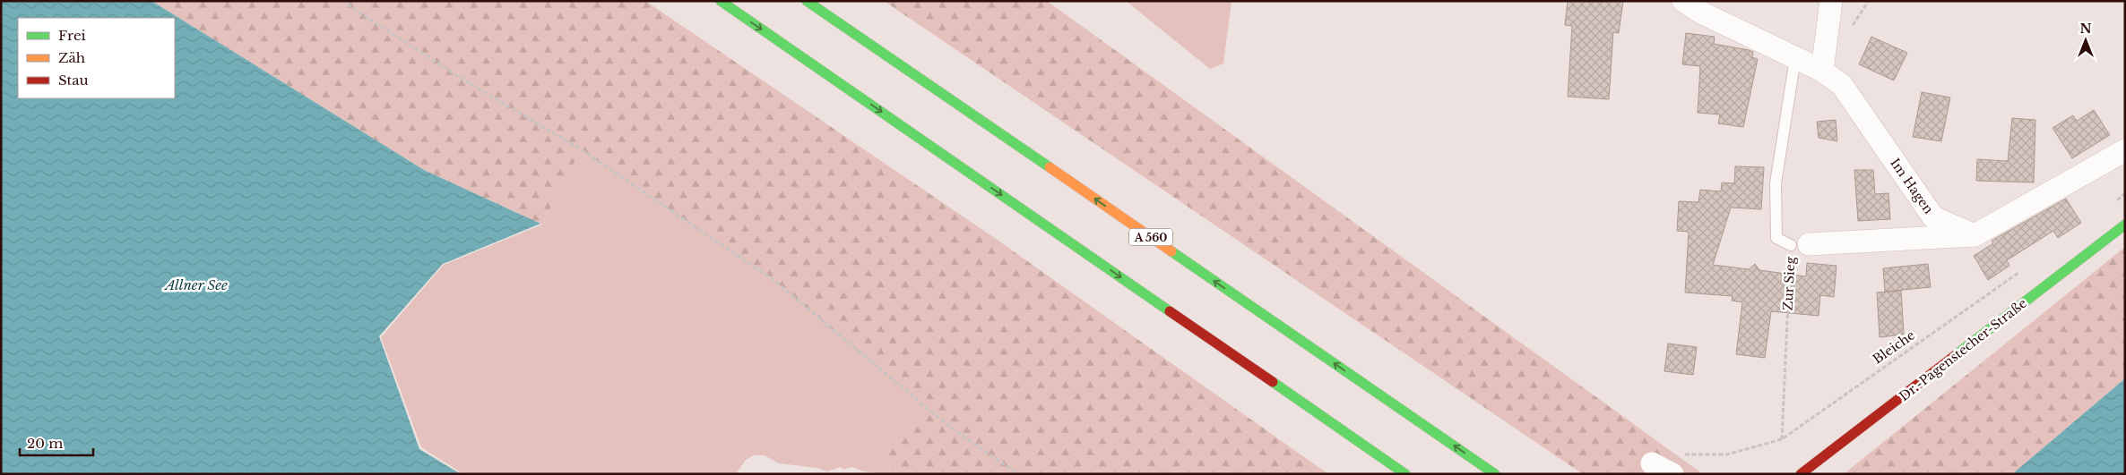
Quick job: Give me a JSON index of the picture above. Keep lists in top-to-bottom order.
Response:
{
  "streets": {
    "main road": ["A 560", "Dr.-Pagenstecher-Straße"],
    "street": ["Im Hagen"],
    "lane": ["Zur Sieg"],
    "path": ["Bleiche"]
  },
  "crossings": [
    ["Im Hagen", "Zur Sieg"],
    ["Zur Sieg", "Bleiche"]
  ],
  "water": ["Allner See"],
  "legend": ["Frei", "Zäh", "Stau"],
  "scale_bar": "20 m",
  "north": "top"
}
